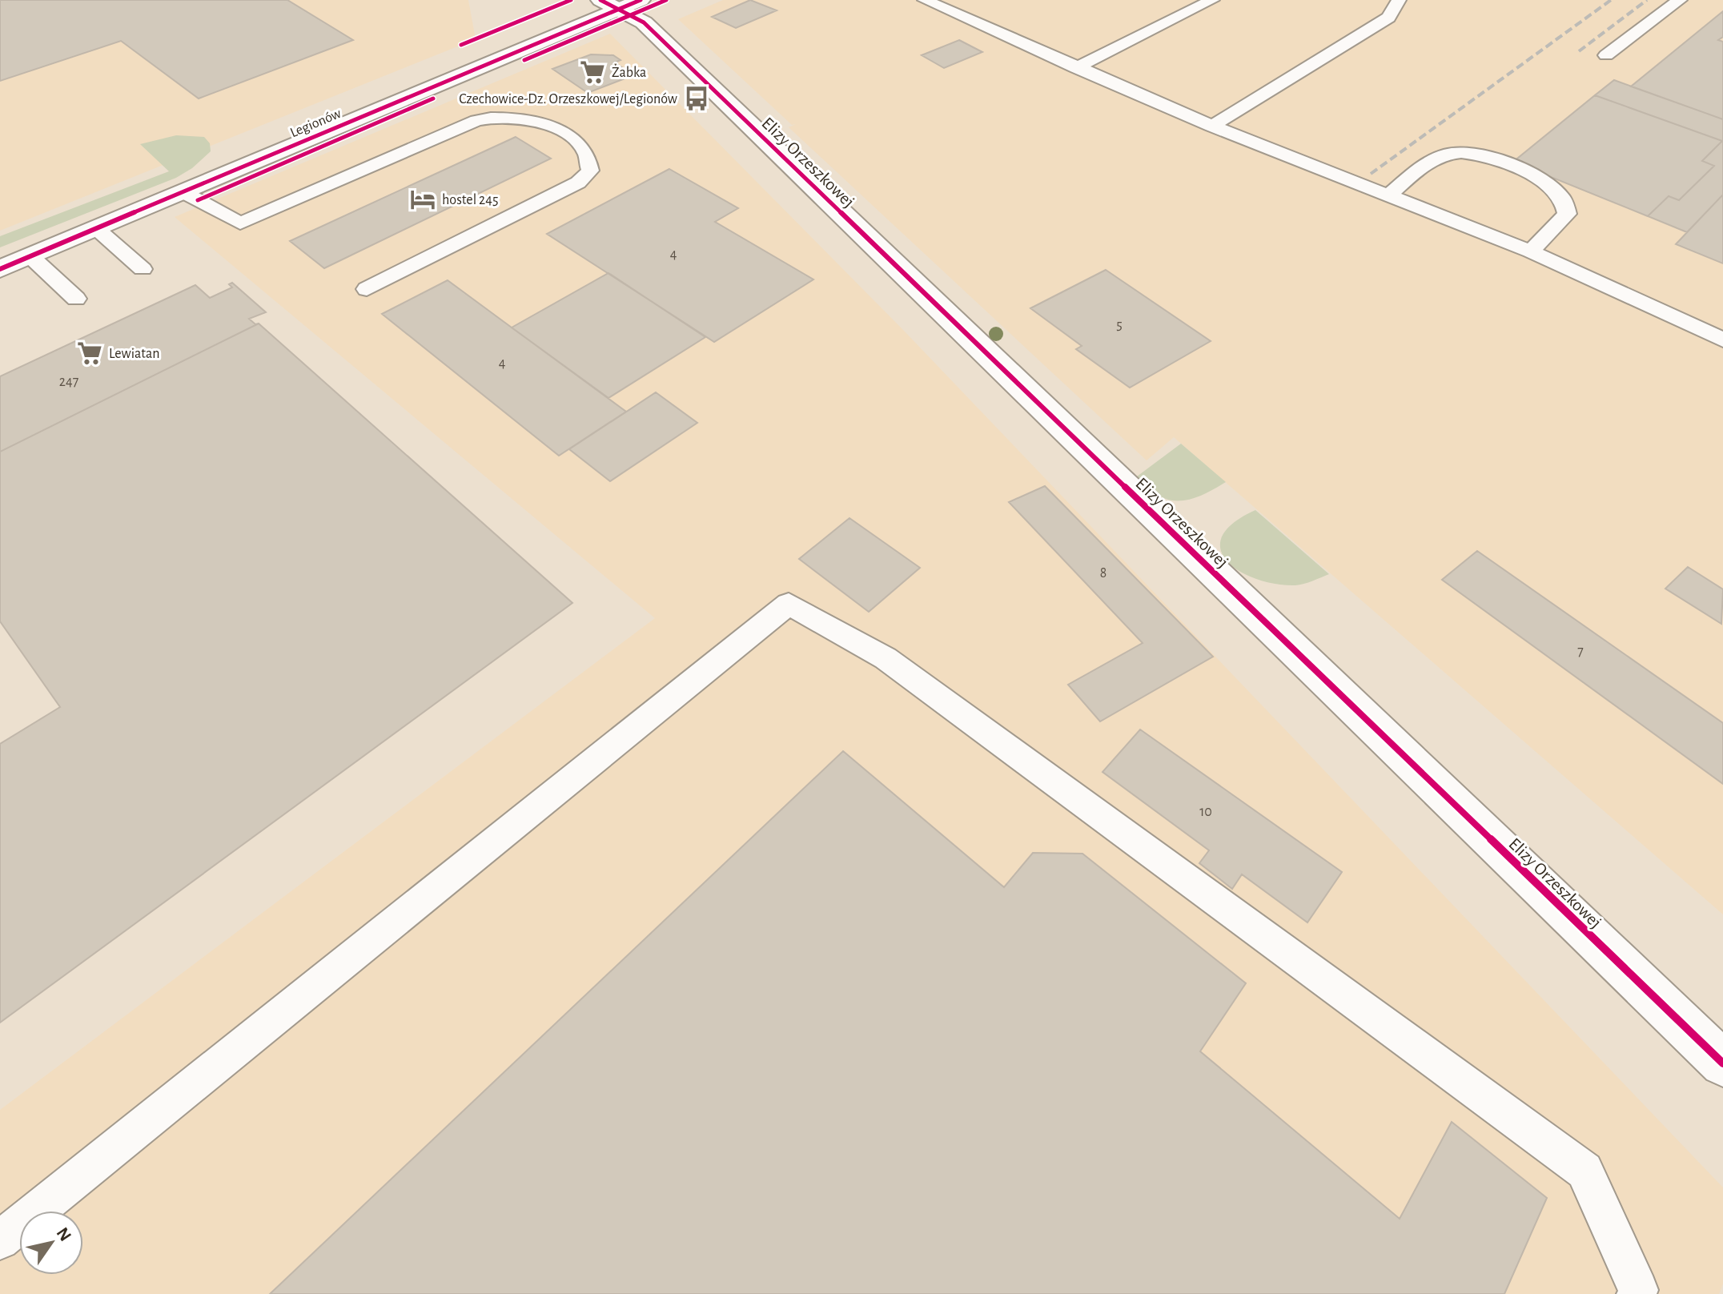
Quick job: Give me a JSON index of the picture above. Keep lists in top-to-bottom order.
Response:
{
  "streets": {
    "street": ["Legionów", "Elizy Orzeszkowej"]
  },
  "crossings": [
    ["Legionów", "Elizy Orzeszkowej"]
  ],
  "places": {
    "supermarket": ["Żabka", "Lewiatan"],
    "bus stop": ["Czechowice-Dz. Orzeszkowej/Legionów"],
    "hotel": ["hostel 245"]
  },
  "house_numbers": [
    "4",
    "5",
    "4",
    "247",
    "8",
    "7",
    "10"
  ],
  "north": "top right"
}
